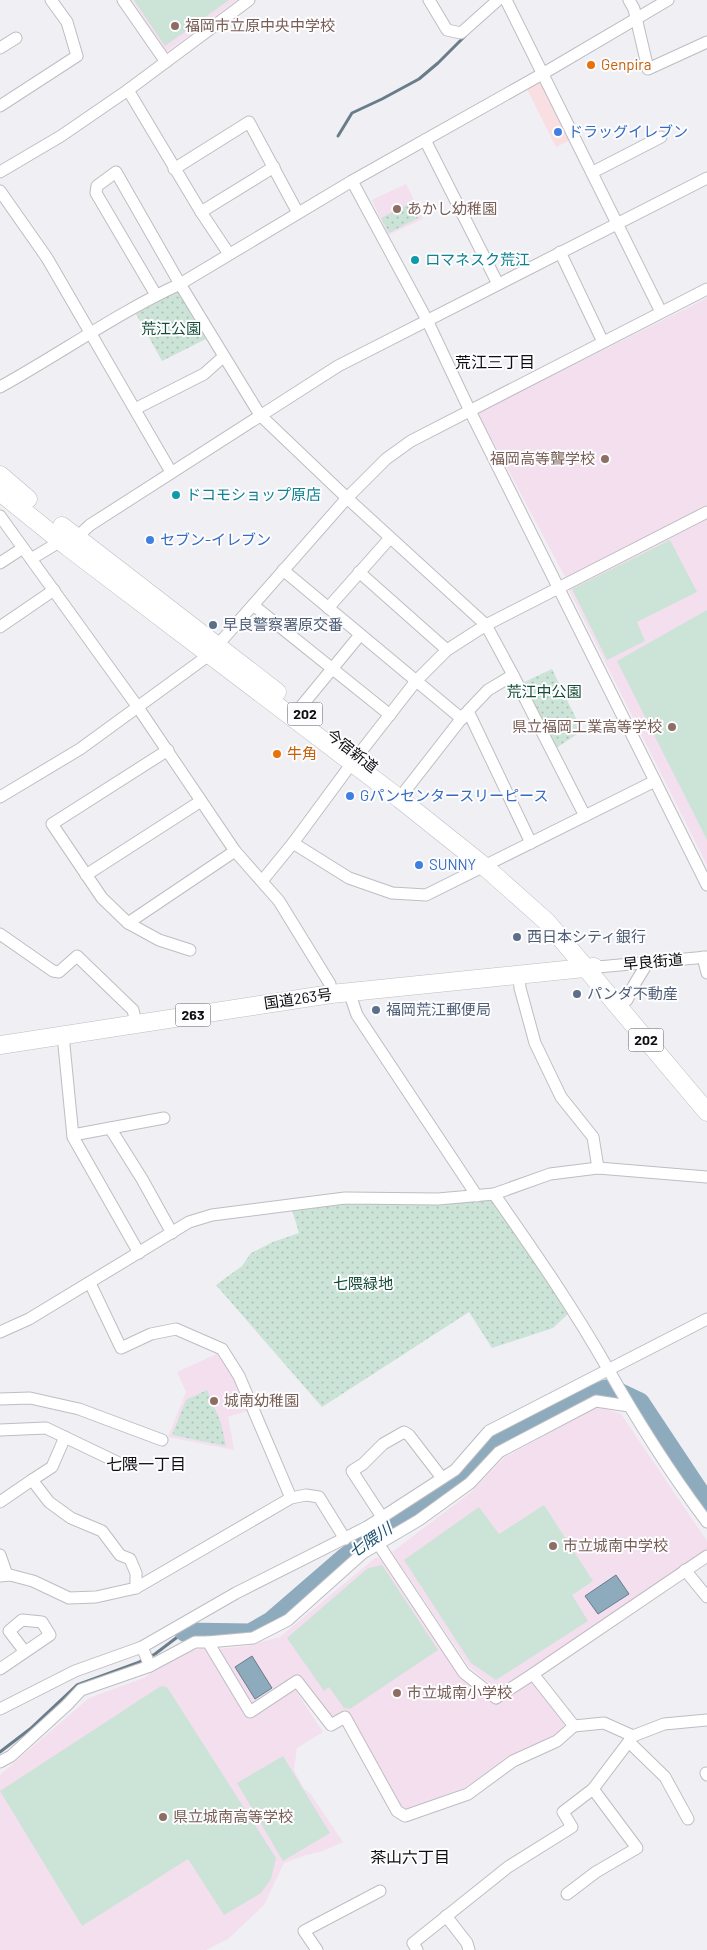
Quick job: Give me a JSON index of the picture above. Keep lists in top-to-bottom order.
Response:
{
  "streets": {
    "highway": [
      "202",
      "今宿新道",
      "国道263号",
      "263"
    ],
    "street": ["早良街道"]
  },
  "crossings": [
    ["202", "今宿新道"],
    ["202", "早良街道"],
    ["202", "国道263号"],
    ["今宿新道", "早良街道"],
    ["今宿新道", "国道263号"],
    ["早良街道", "国道263号"]
  ],
  "districts": ["荒江三丁目", "七隈一丁目", "茶山六丁目"],
  "water": ["七隈川"],
  "parks": ["荒江公園", "荒江中公園", "七隈緑地"],
  "places": [
    "福岡市立原中央中学校",
    "Genpira",
    "ドラッグイレブン",
    "あかし幼稚園",
    "ロマネスク荒江",
    "福岡高等聾学校",
    "ドコモショップ原店",
    "セブン-イレブン",
    "早良警察署原交番",
    "県立福岡工業高等学校",
    "牛角",
    "Gパンセンタースリーピース",
    "SUNNY",
    "西日本シティ銀行",
    "パンダ不動産",
    "福岡荒江郵便局",
    "城南幼稚園",
    "市立城南中学校",
    "市立城南小学校",
    "県立城南高等学校"
  ]
}
